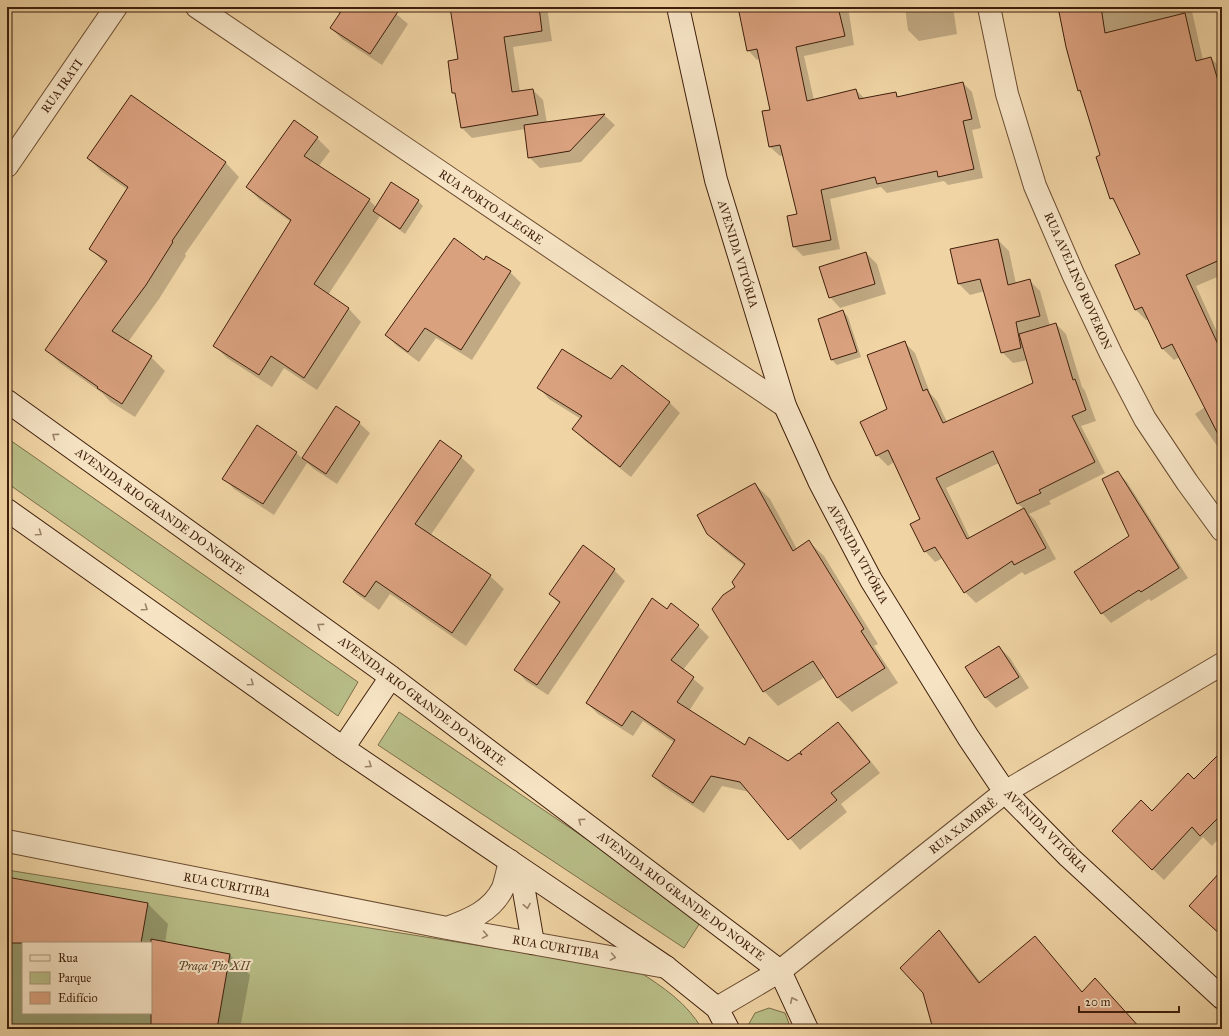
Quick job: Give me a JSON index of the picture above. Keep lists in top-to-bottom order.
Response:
{
  "streets": {
    "street": [
      "RUA IRATI",
      "RUA PORTO ALEGRE",
      "AVENIDA VITÓRIA",
      "RUA AVELINO ROVERON",
      "AVENIDA RIO GRANDE DO NORTE",
      "RUA XAMBRÊ",
      "RUA CURITIBA"
    ]
  },
  "crossings": [
    ["RUA PORTO ALEGRE", "AVENIDA VITÓRIA"],
    ["AVENIDA VITÓRIA", "RUA XAMBRÊ"],
    ["AVENIDA RIO GRANDE DO NORTE", "RUA XAMBRÊ"]
  ],
  "parks": ["Praça Pio XII"],
  "legend": ["Rua", "Parque", "Edifício"],
  "scale_bar": "20 m"
}
